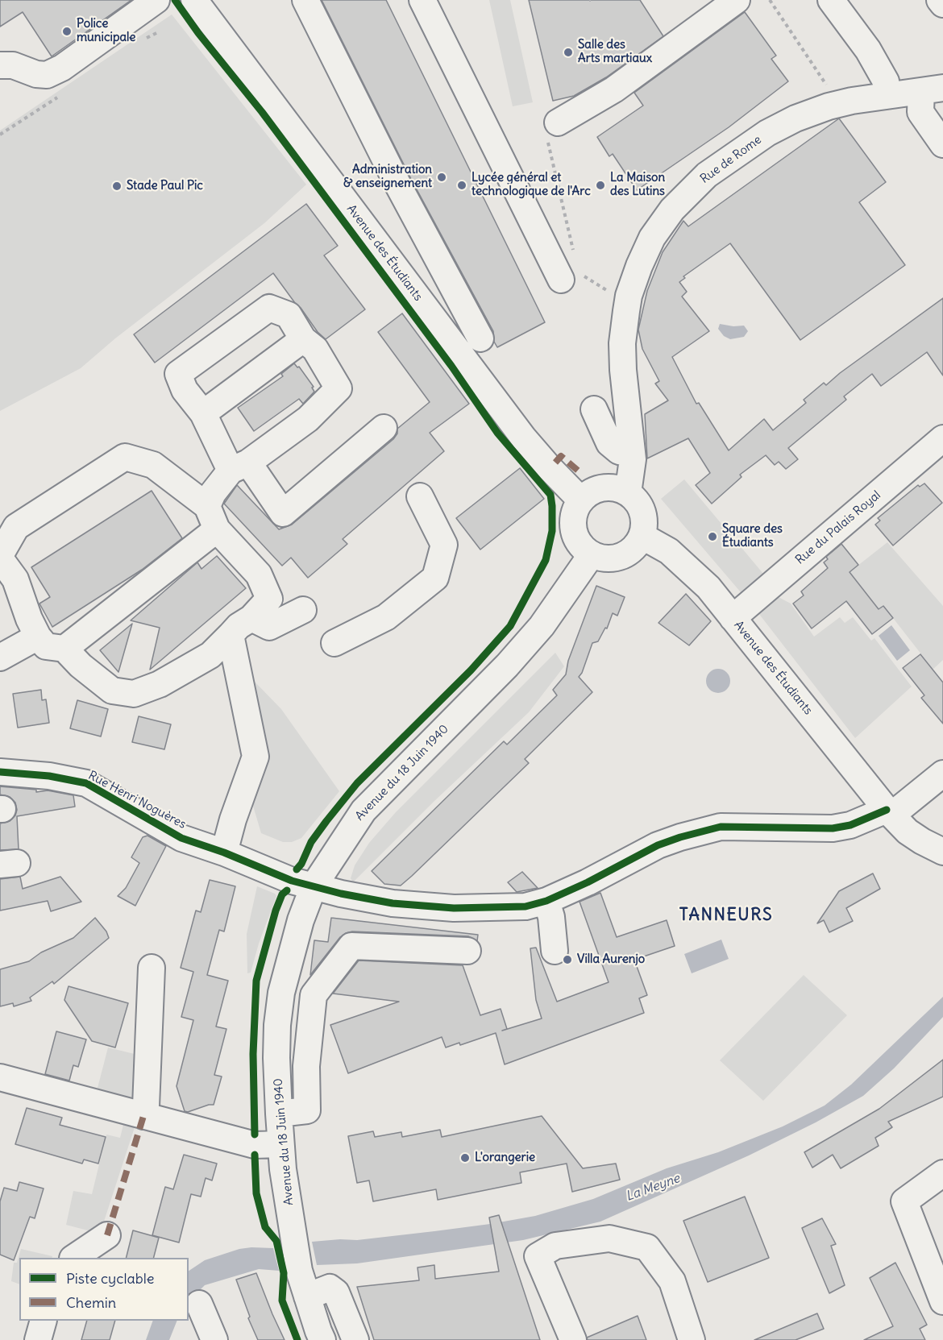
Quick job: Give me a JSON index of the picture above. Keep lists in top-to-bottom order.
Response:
{
  "streets": {
    "street": [
      "Rue de Rome",
      "Avenue des Étudiants",
      "Rue du Palais Royal",
      "Avenue du 18 Juin 1940",
      "Rue Henri Noguères"
    ]
  },
  "crossings": [
    ["Rue de Rome", "Avenue des Étudiants"],
    ["Rue de Rome", "Avenue du 18 Juin 1940"],
    ["Avenue des Étudiants", "Rue du Palais Royal"],
    ["Avenue des Étudiants", "Avenue du 18 Juin 1940"],
    ["Avenue des Étudiants", "Rue Henri Noguères"],
    ["Avenue du 18 Juin 1940", "Rue Henri Noguères"]
  ],
  "districts": ["TANNEURS"],
  "water": ["La Meyne"],
  "places": [
    "Police municipale",
    "Salle des Arts martiaux",
    "Administration & enseignement",
    "Lycée général et technologique de l'Arc",
    "La Maison des Lutins",
    "Stade Paul Pic",
    "Square des Étudiants",
    "Villa Aurenjo",
    "L'orangerie"
  ],
  "legend": ["Piste cyclable", "Chemin"]
}
